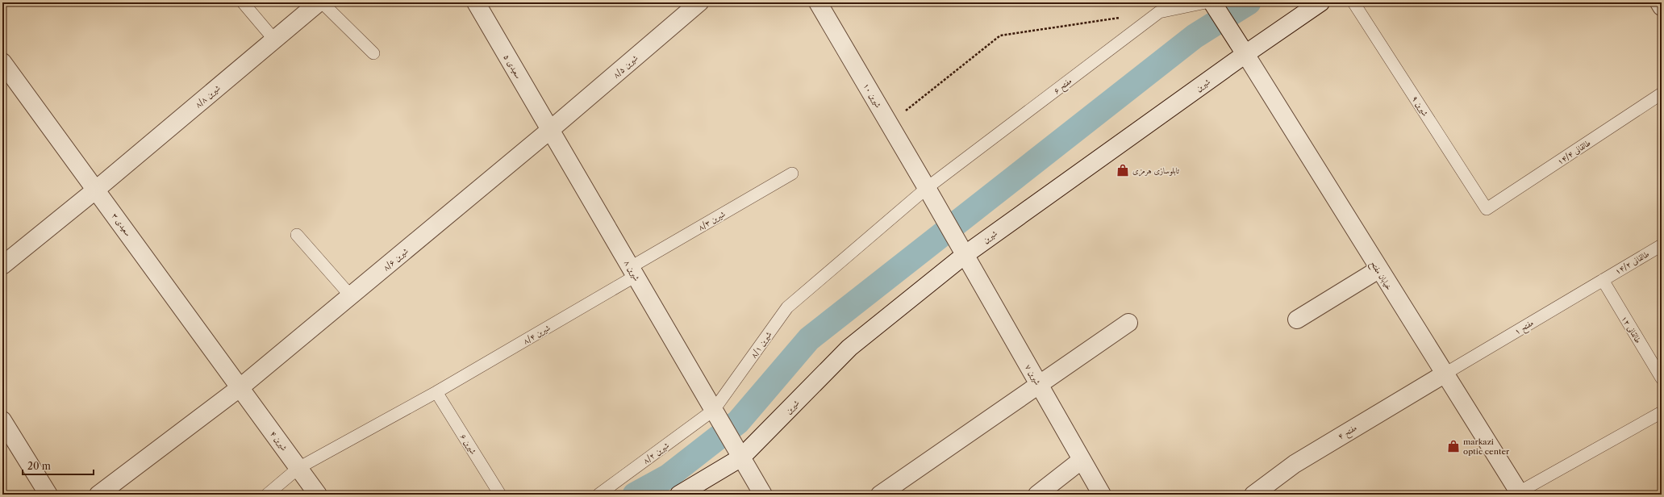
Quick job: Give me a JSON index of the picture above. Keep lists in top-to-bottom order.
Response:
{
  "streets": {
    "street": [
      "سعیدی ۵",
      "شیرین ۸/۵",
      "شیرین",
      "شیرین ۱۰",
      "شیرین ۸/۸",
      "سعیدی ۳",
      "شیرین ۸/۶",
      "شیرین ۸",
      "خیابان مفتح",
      "شیرین ۷",
      "مفتح ۴",
      "شیرین ۴"
    ],
    "lane": [
      "مفتح ۶",
      "شیرین ۹",
      "طالقانی ۱۴/۴",
      "شیرین ۸/۳",
      "طالقانی ۱۴/۲",
      "مفتح ۱",
      "طالقانی ۱۲",
      "شیرین ۸/۴",
      "شیرین ۸/۱",
      "شیرین ۶",
      "شیرین ۸/۲"
    ]
  },
  "crossings": [
    ["سعیدی ۵", "شیرین ۸/۵"],
    ["سعیدی ۵", "شیرین ۸/۶"],
    ["سعیدی ۵", "شیرین ۸"],
    ["شیرین ۸/۵", "شیرین ۸/۶"],
    ["شیرین ۸/۵", "شیرین ۸"],
    ["شیرین", "شیرین ۸"],
    ["شیرین", "خیابان مفتح"],
    ["شیرین", "شیرین ۷"],
    ["مفتح ۶", "شیرین ۱۰"],
    ["مفتح ۶", "شیرین ۸/۱"],
    ["مفتح ۶", "شیرین ۷"],
    ["شیرین ۱۰", "شیرین ۷"],
    ["شیرین ۸/۸", "سعیدی ۳"],
    ["شیرین ۹", "طالقانی ۱۴/۴"],
    ["شیرین ۸/۳", "شیرین ۸"],
    ["شیرین ۸/۳", "شیرین ۸/۴"],
    ["سعیدی ۳", "شیرین ۸/۶"],
    ["سعیدی ۳", "شیرین ۴"],
    ["شیرین ۸/۶", "شیرین ۸"],
    ["شیرین ۸/۶", "شیرین ۴"],
    ["طالقانی ۱۴/۲", "مفتح ۱"],
    ["طالقانی ۱۴/۲", "طالقانی ۱۲"],
    ["شیرین ۸", "شیرین ۸/۴"],
    ["شیرین ۸", "شیرین ۸/۱"],
    ["شیرین ۸", "شیرین ۸/۲"],
    ["خیابان مفتح", "مفتح ۱"],
    ["خیابان مفتح", "مفتح ۴"],
    ["مفتح ۱", "طالقانی ۱۲"],
    ["مفتح ۱", "مفتح ۴"],
    ["شیرین ۸/۴", "شیرین ۴"],
    ["شیرین ۸/۴", "شیرین ۶"],
    ["شیرین ۸/۱", "شیرین ۸/۲"]
  ],
  "places": {
    "shop": ["تابلوسازی هرمزی", "markazi optic center"]
  },
  "scale_bar": "20 m"
}
